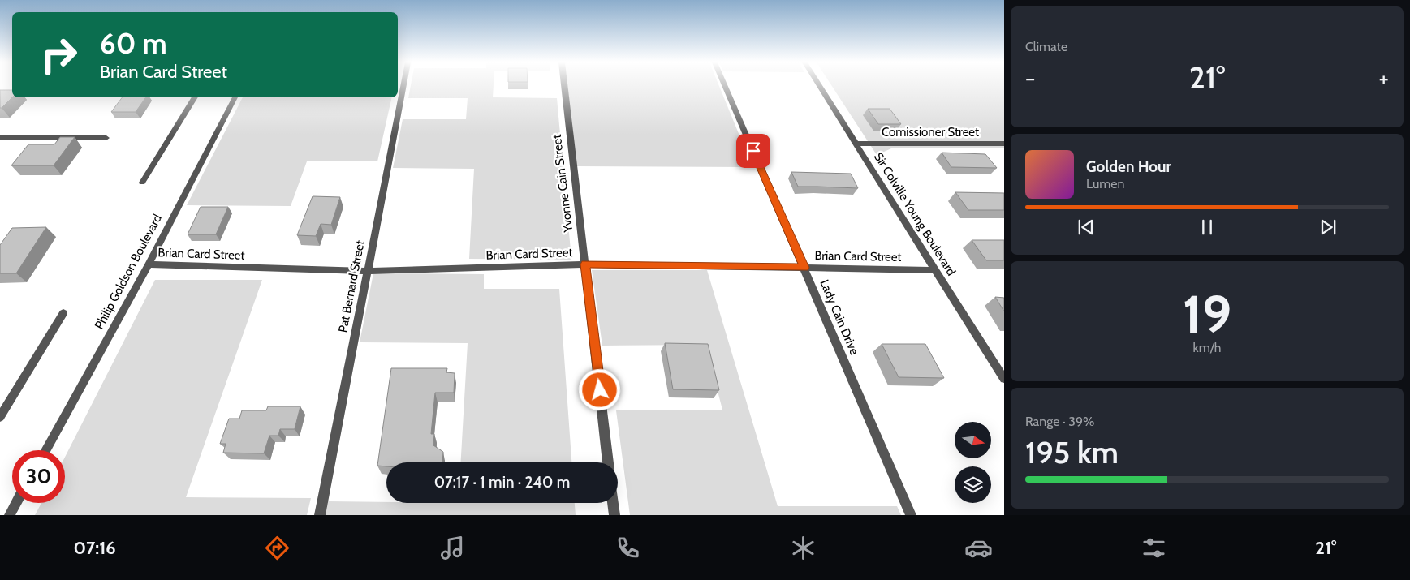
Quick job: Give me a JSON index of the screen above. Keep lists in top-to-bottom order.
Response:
{
  "streets": {
    "street": [
      "Comissioner Street",
      "Yvonne Cain Street",
      "Sir Colville Young Boulevard",
      "Brian Card Street",
      "Philip Goldson Boulevard",
      "Pat Bernard Street",
      "Lady Cain Drive"
    ]
  },
  "crossings": [
    ["Comissioner Street", "Sir Colville Young Boulevard"],
    ["Yvonne Cain Street", "Brian Card Street"],
    ["Sir Colville Young Boulevard", "Brian Card Street"],
    ["Brian Card Street", "Philip Goldson Boulevard"],
    ["Brian Card Street", "Pat Bernard Street"],
    ["Brian Card Street", "Lady Cain Drive"]
  ],
  "north": "right",
  "page": {
    "tile": [
      "Climate",
      ["19", "km/h"],
      ["Range · 39%", "195 km"]
    ],
    "turn": ["60 m", "Brian Card Street"],
    "heat": ["−", "21°", "+"],
    "song": ["Golden Hour", "Lumen"],
    "limit": "30",
    "trip": "07:17 · 1 min · 240 m",
    "tabs": ["07:16", "21°"]
  }
}
